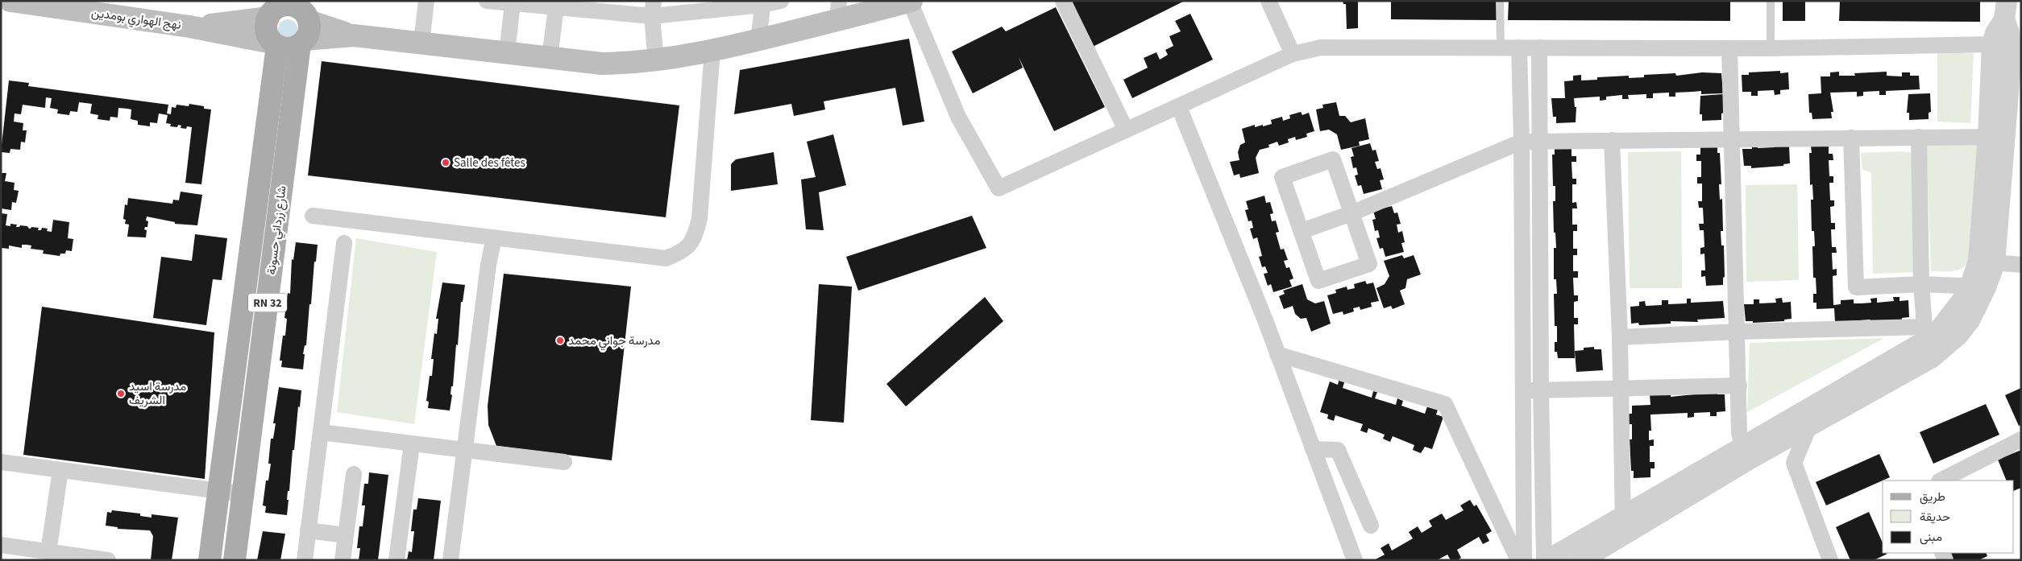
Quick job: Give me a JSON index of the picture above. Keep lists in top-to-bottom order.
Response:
{
  "streets": {
    "main road": ["نهج الهواري بومدين", "شارع زرداني حسونة", "RN 32"]
  },
  "places": ["Salle des fêtes", "مدرسة جواني محمد", "مدرسة اسيد الشريف"],
  "legend": ["طريق", "حديقة", "مبنى"]
}
